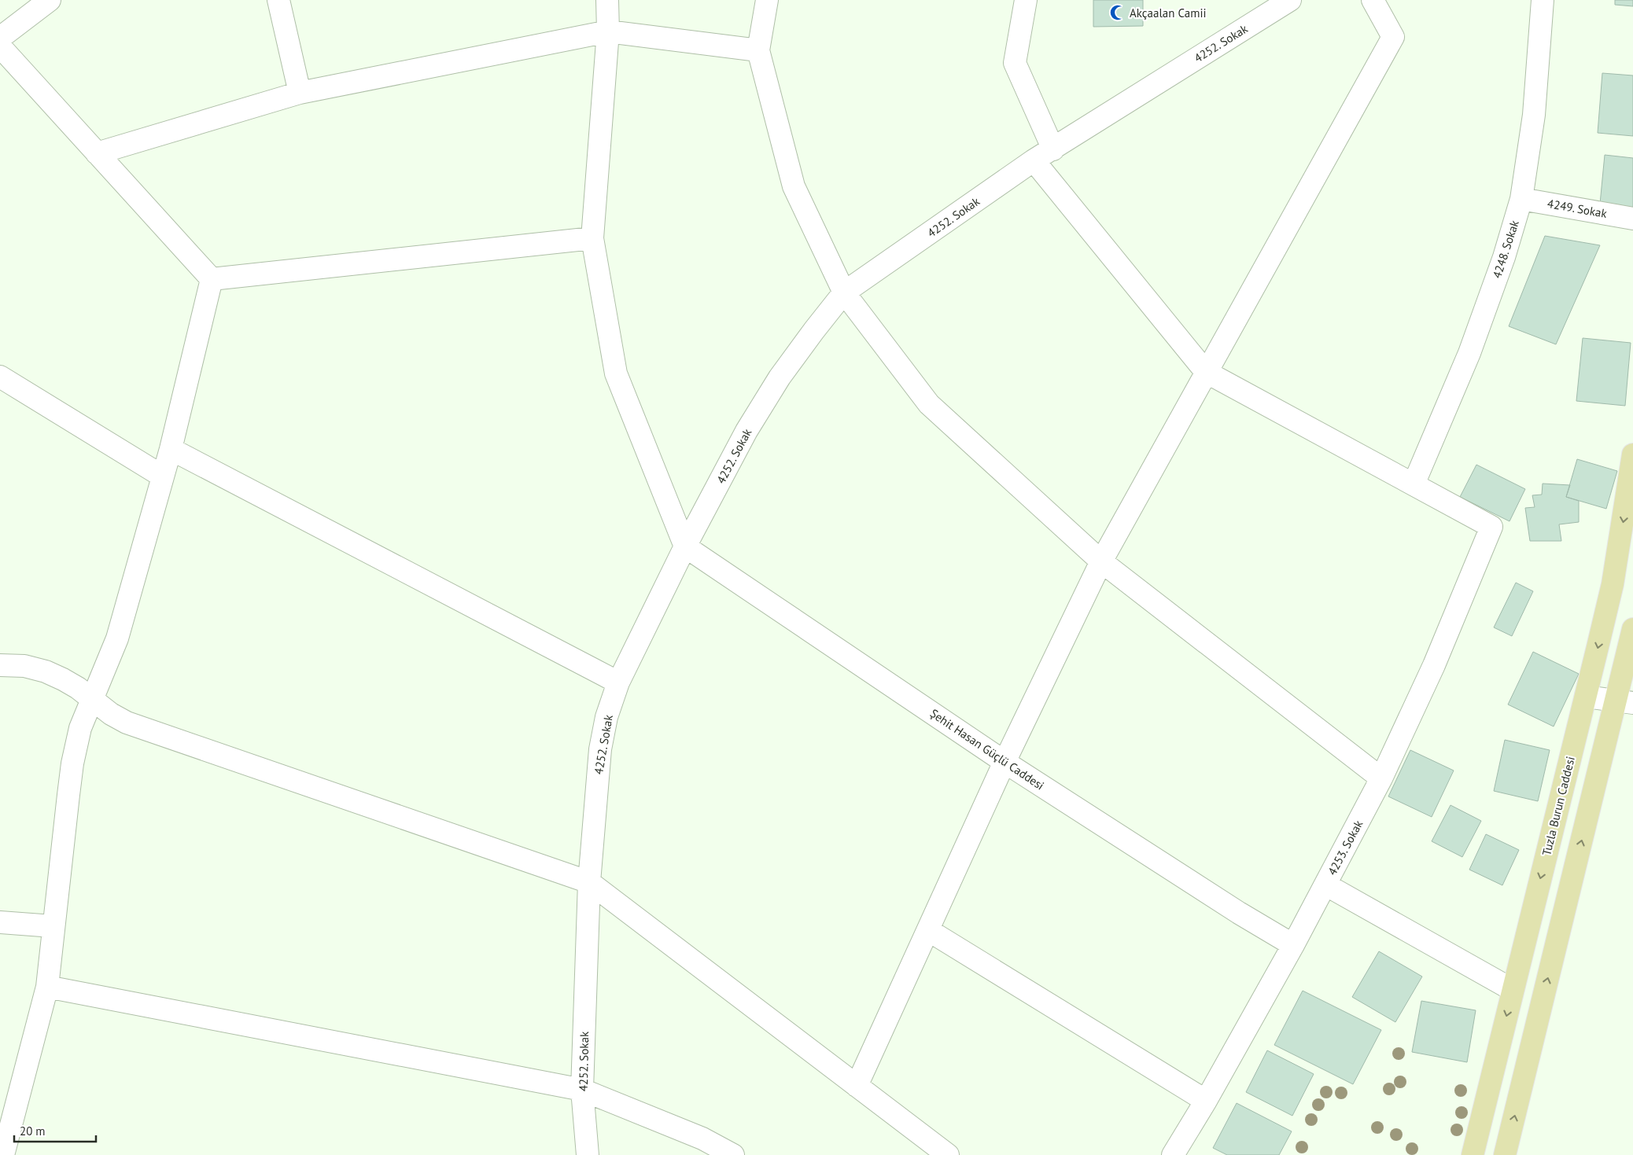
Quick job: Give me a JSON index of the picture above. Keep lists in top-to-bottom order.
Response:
{
  "streets": {
    "main road": ["Tuzla Burun Caddesi"],
    "street": [
      "4252. Sokak",
      "4249. Sokak",
      "4248. Sokak",
      "Şehit Hasan Güçlü Caddesi",
      "4253. Sokak"
    ]
  },
  "crossings": [
    ["4252. Sokak", "Şehit Hasan Güçlü Caddesi"],
    ["4249. Sokak", "4248. Sokak"],
    ["4248. Sokak", "4253. Sokak"],
    ["Şehit Hasan Güçlü Caddesi", "4253. Sokak"]
  ],
  "places": {
    "mosque": ["Akçaalan Camii"]
  },
  "scale_bar": "20 m"
}
